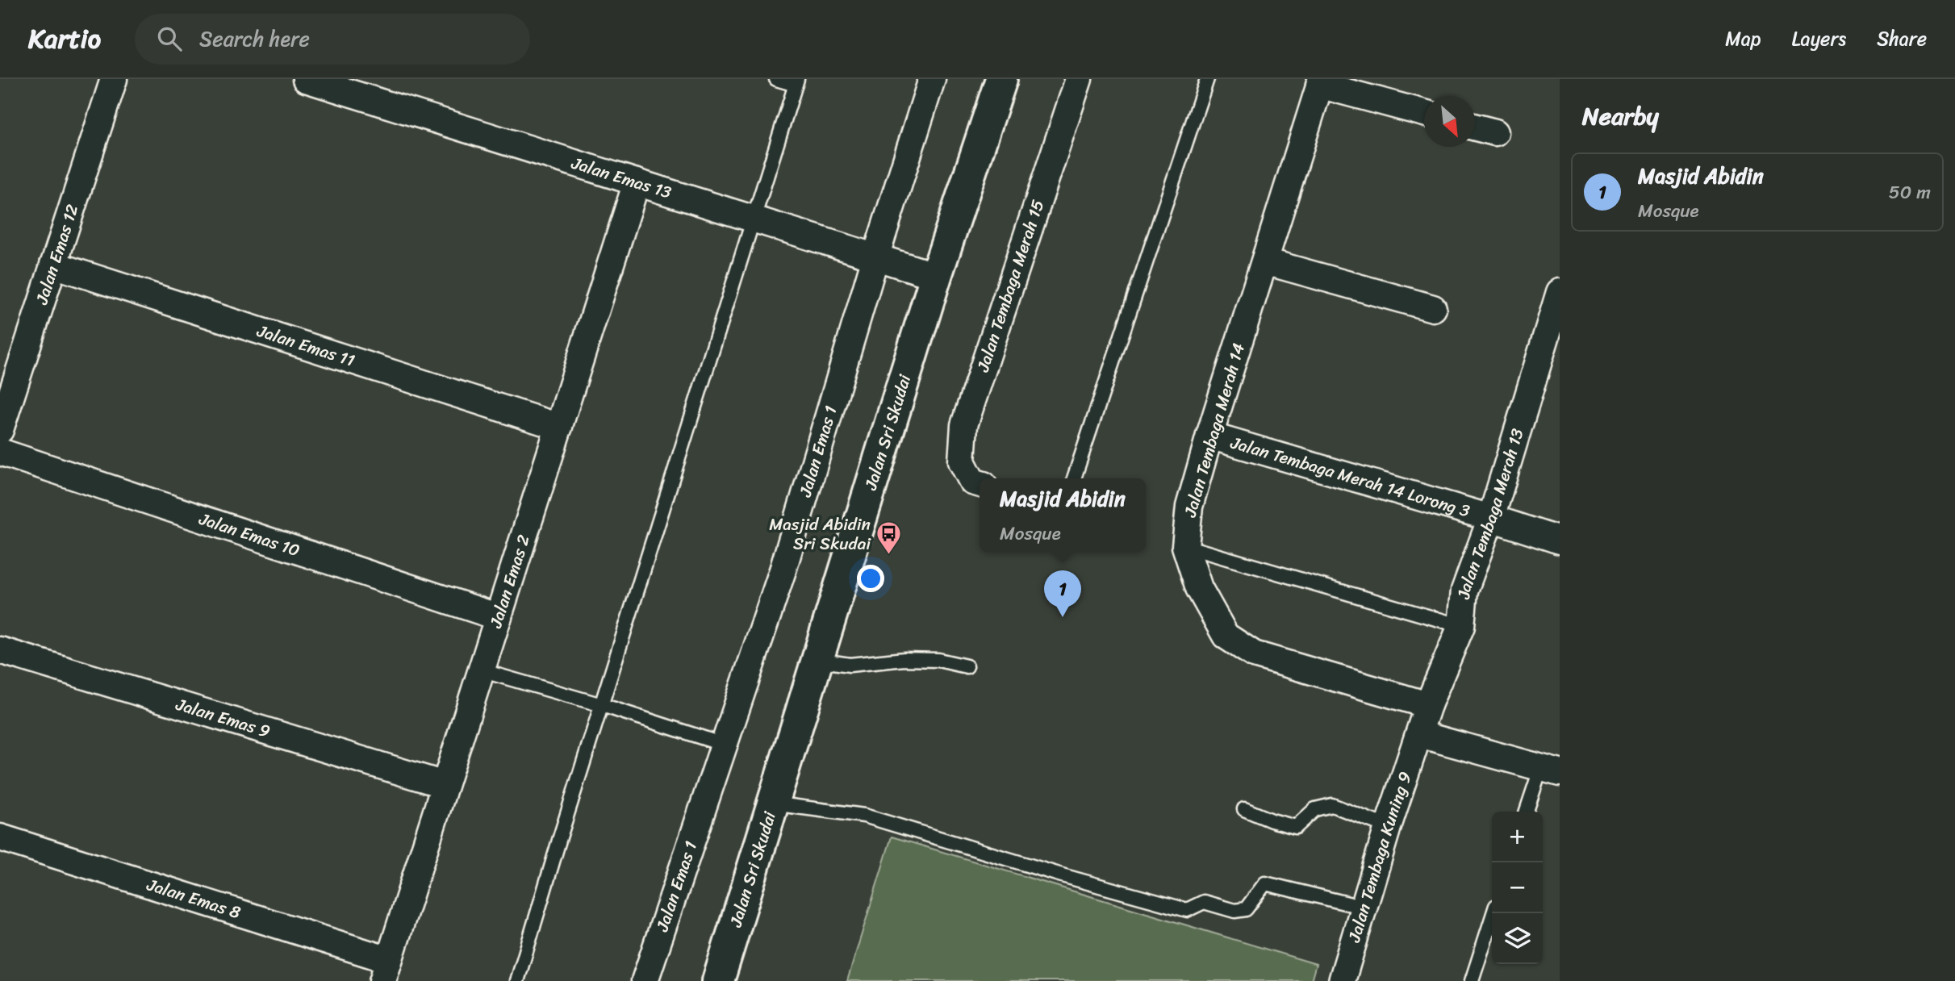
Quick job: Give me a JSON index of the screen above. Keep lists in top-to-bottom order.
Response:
{
  "streets": {
    "street": [
      "Jalan Emas 13",
      "Jalan Emas 12",
      "Jalan Tembaga Merah 15",
      "Jalan Emas 11",
      "Jalan Tembaga Merah 14",
      "Jalan Sri Skudai",
      "Jalan Emas 1",
      "Jalan Tembaga Merah 14 Lorong 3",
      "Jalan Tembaga Merah 13",
      "Jalan Emas 10",
      "Jalan Emas 2",
      "Jalan Emas 9",
      "Jalan Tembaga Kuning 9",
      "Jalan Emas 8"
    ]
  },
  "crossings": [
    ["Jalan Emas 13", "Jalan Sri Skudai"],
    ["Jalan Emas 13", "Jalan Emas 1"],
    ["Jalan Emas 13", "Jalan Emas 2"],
    ["Jalan Emas 12", "Jalan Emas 11"],
    ["Jalan Emas 11", "Jalan Emas 2"],
    ["Jalan Tembaga Merah 14", "Jalan Tembaga Merah 14 Lorong 3"],
    ["Jalan Tembaga Merah 14", "Jalan Tembaga Merah 13"],
    ["Jalan Tembaga Merah 14 Lorong 3", "Jalan Tembaga Merah 13"],
    ["Jalan Tembaga Merah 13", "Jalan Tembaga Kuning 9"],
    ["Jalan Emas 10", "Jalan Emas 2"],
    ["Jalan Emas 2", "Jalan Emas 9"],
    ["Jalan Emas 2", "Jalan Emas 8"]
  ],
  "places": {
    "bus stop": ["Masjid Abidin Sri Skudai"]
  },
  "north": "bottom right",
  "page": {
    "header": "Kartio",
    "search": "Search here",
    "nav": ["Map", "Layers", "Share"],
    "heading": "Nearby",
    "list": [
      {
        "mark": "1",
        "name": "Masjid Abidin",
        "note": "Mosque",
        "value": "50 m"
      }
    ],
    "popup": ["Masjid Abidin", "Mosque"],
    "pins": "1",
    "map_buttons": ["+", "−"]
  }
}
